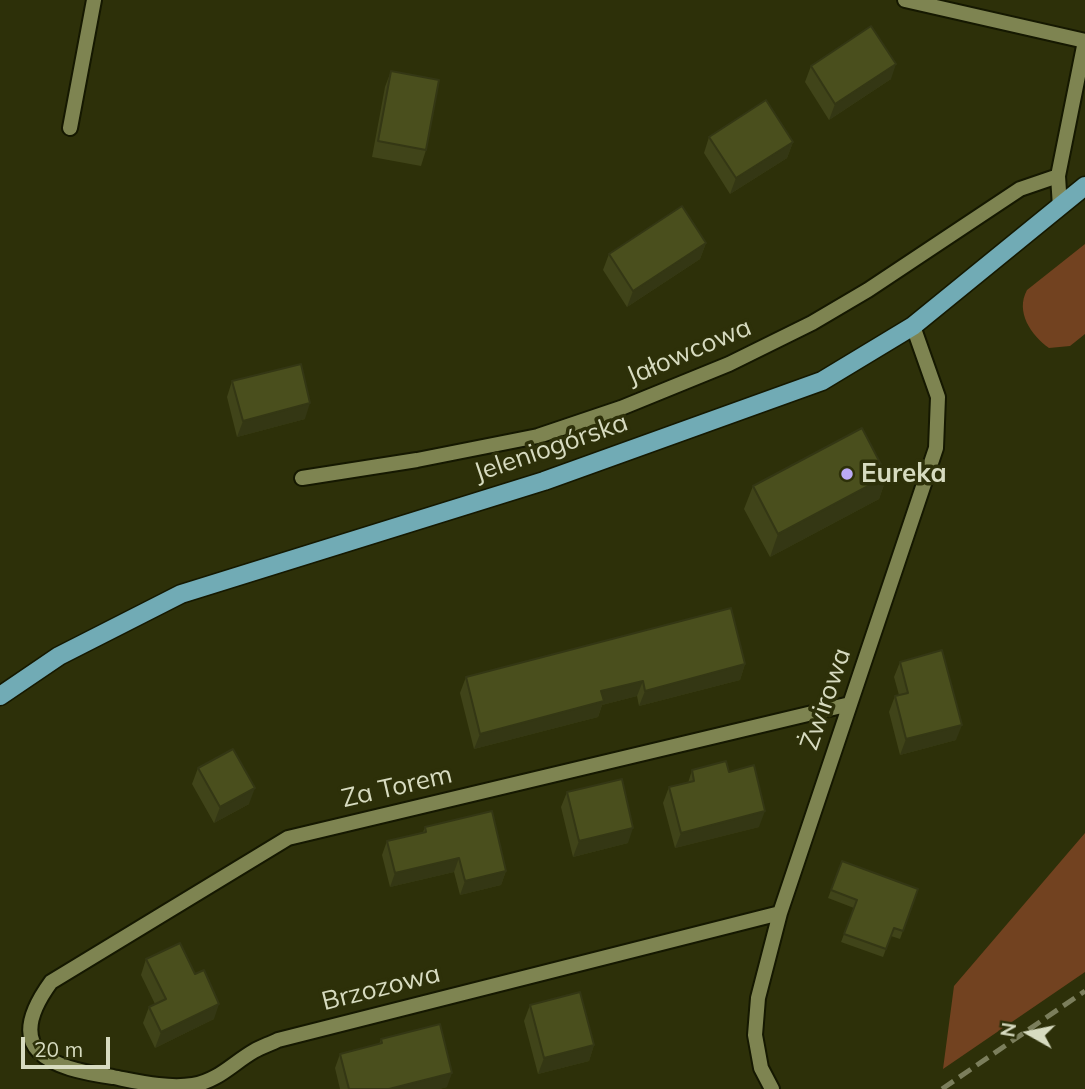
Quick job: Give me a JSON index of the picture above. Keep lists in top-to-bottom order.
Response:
{
  "streets": {
    "main road": ["Jeleniogórska"],
    "street": [
      "Jałowcowa",
      "Żwirowa",
      "Za Torem",
      "Brzozowa"
    ]
  },
  "crossings": [
    ["Jeleniogórska", "Żwirowa"],
    ["Żwirowa", "Za Torem"],
    ["Żwirowa", "Brzozowa"],
    ["Za Torem", "Brzozowa"]
  ],
  "places": ["Eureka"],
  "scale_bar": "20 m",
  "north": "left"
}
